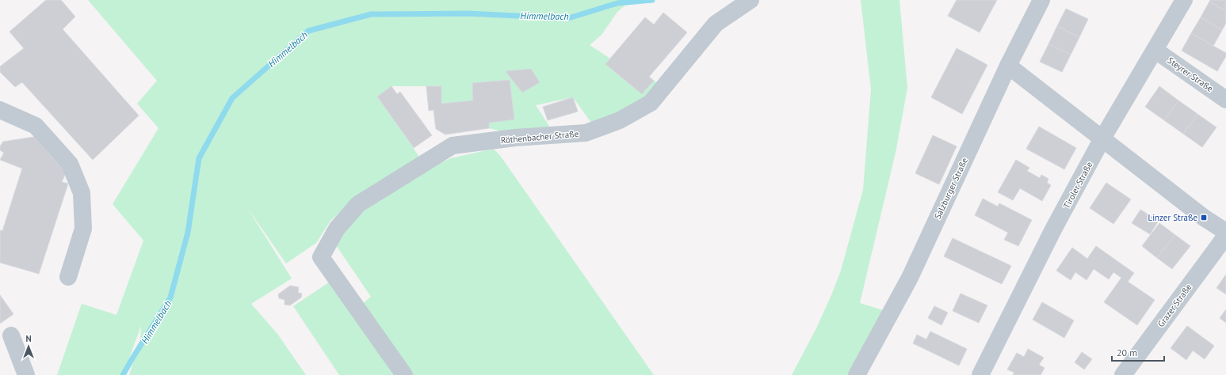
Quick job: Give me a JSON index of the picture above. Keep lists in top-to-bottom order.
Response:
{
  "streets": {
    "street": [
      "Steyrer Straße",
      "Röthenbacher Straße",
      "Tiroler Straße",
      "Salzburger Straße",
      "Grazer Straße"
    ]
  },
  "crossings": [
    ["Steyrer Straße", "Tiroler Straße"]
  ],
  "water": ["Himmelbach"],
  "places": {
    "transit": ["Linzer Straße"]
  },
  "scale_bar": "20 m",
  "north": "top"
}
